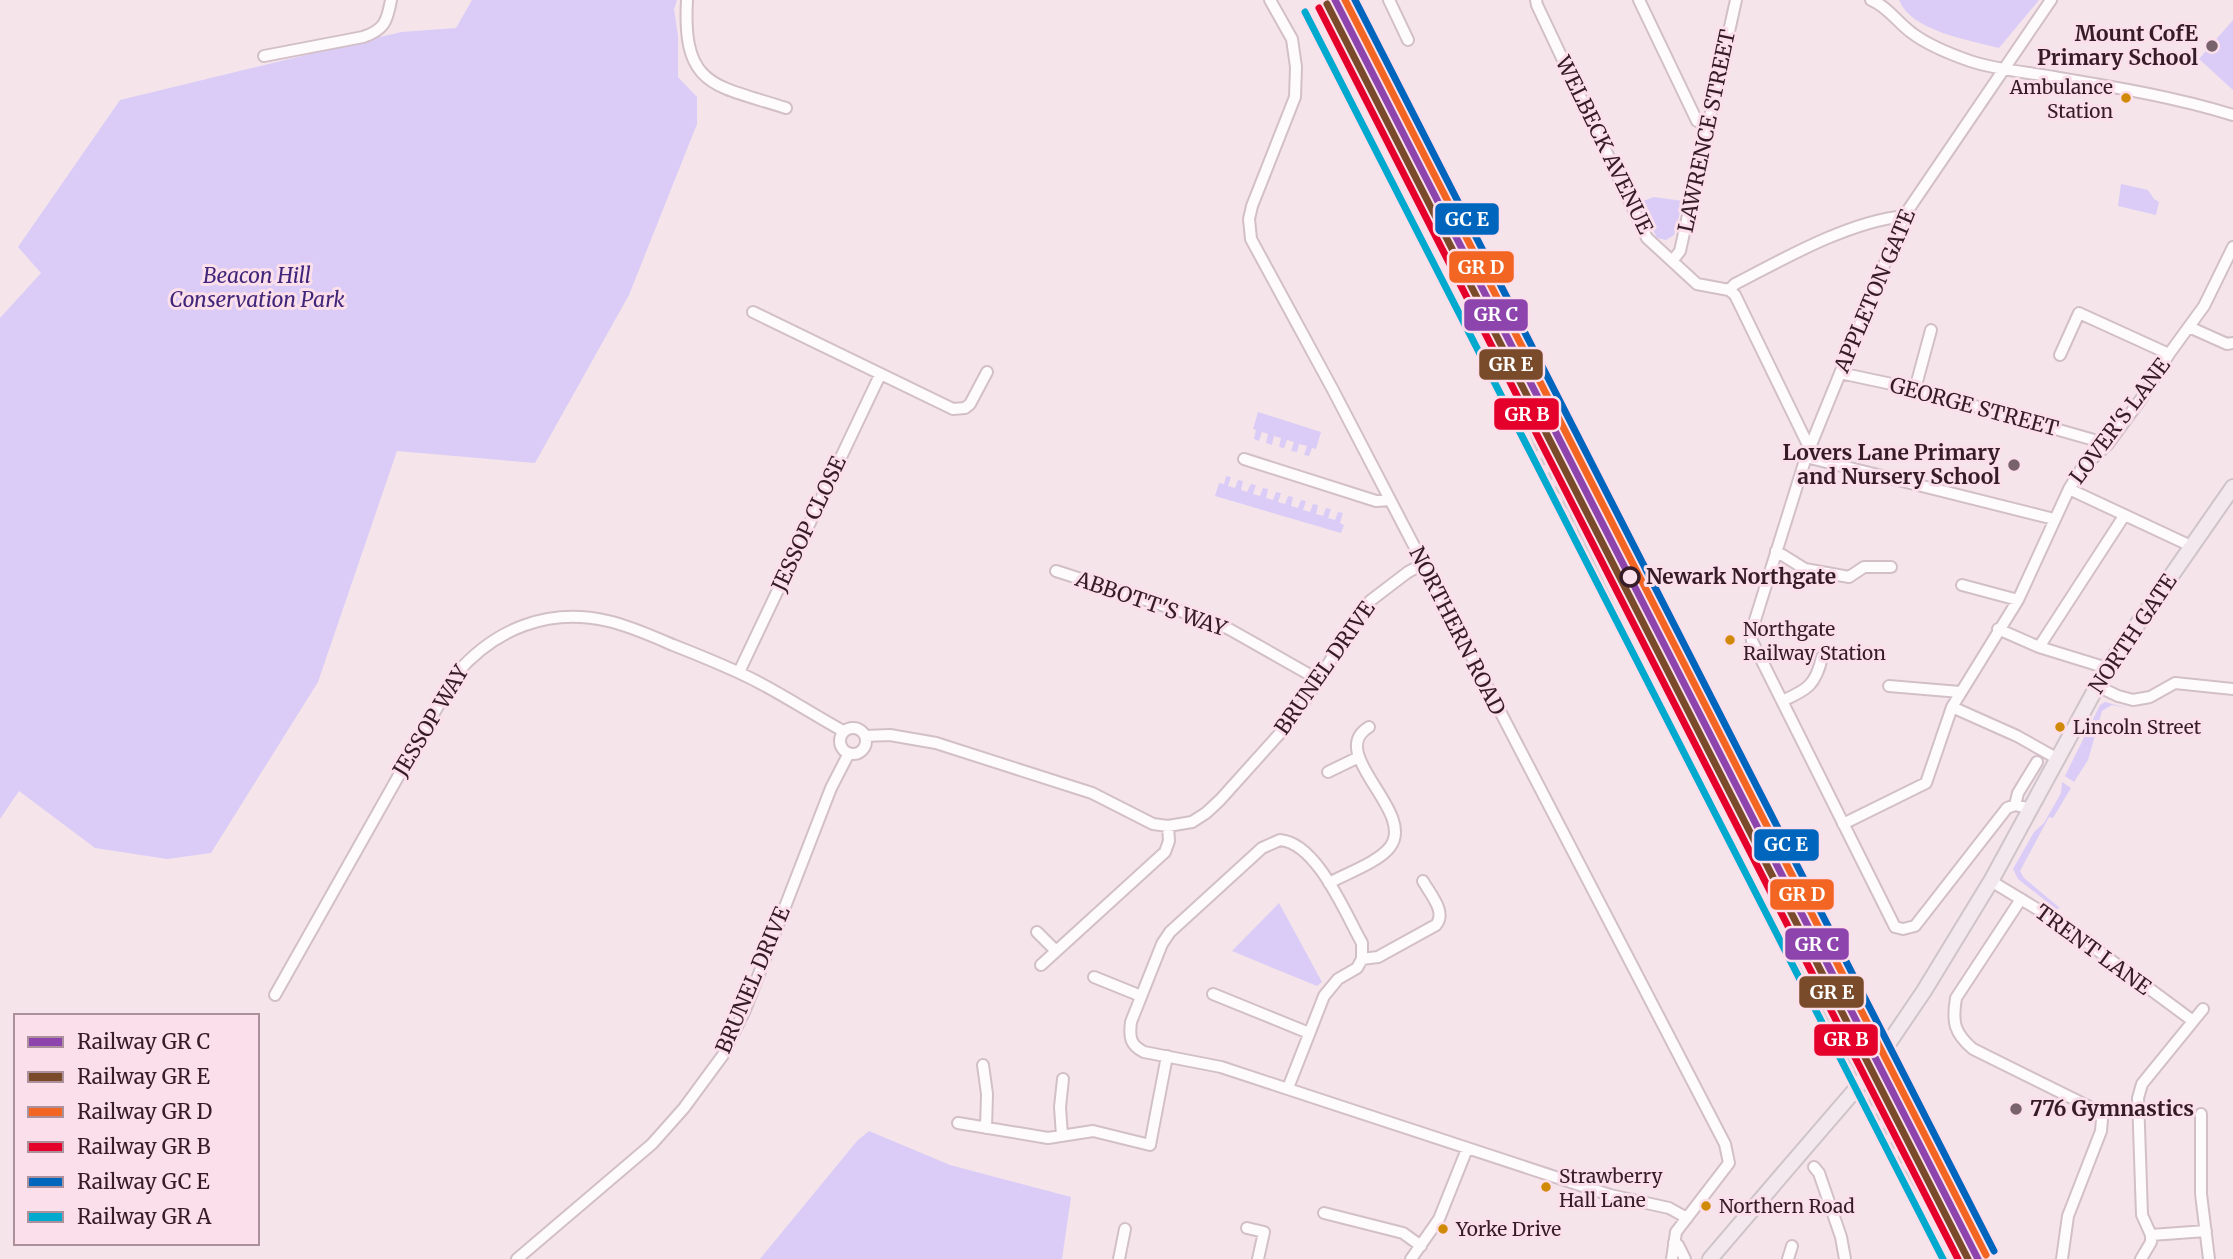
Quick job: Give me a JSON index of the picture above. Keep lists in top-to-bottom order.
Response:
{
  "streets": {
    "main road": ["NORTH GATE"],
    "street": [
      "LAWRENCE STREET",
      "WELBECK AVENUE",
      "APPLETON GATE",
      "GEORGE STREET",
      "LOVER'S LANE",
      "JESSOP CLOSE",
      "ABBOTT'S WAY",
      "NORTHERN ROAD",
      "BRUNEL DRIVE",
      "JESSOP WAY",
      "TRENT LANE"
    ]
  },
  "crossings": [
    ["LAWRENCE STREET", "WELBECK AVENUE"],
    ["APPLETON GATE", "GEORGE STREET"],
    ["GEORGE STREET", "LOVER'S LANE"],
    ["JESSOP CLOSE", "JESSOP WAY"],
    ["ABBOTT'S WAY", "BRUNEL DRIVE"],
    ["NORTHERN ROAD", "BRUNEL DRIVE"],
    ["NORTH GATE", "TRENT LANE"],
    ["BRUNEL DRIVE", "JESSOP WAY"]
  ],
  "parks": ["Beacon Hill Conservation Park"],
  "places": [
    "Mount CofE Primary School",
    "Ambulance Station",
    "Lovers Lane Primary and Nursery School",
    "Newark Northgate",
    "Northgate Railway Station",
    "Lincoln Street",
    "776 Gymnastics",
    "Strawberry Hall Lane",
    "Northern Road",
    "Yorke Drive"
  ],
  "legend": [
    "Railway GR C",
    "Railway GR E",
    "Railway GR D",
    "Railway GR B",
    "Railway GC E",
    "Railway GR A"
  ]
}
